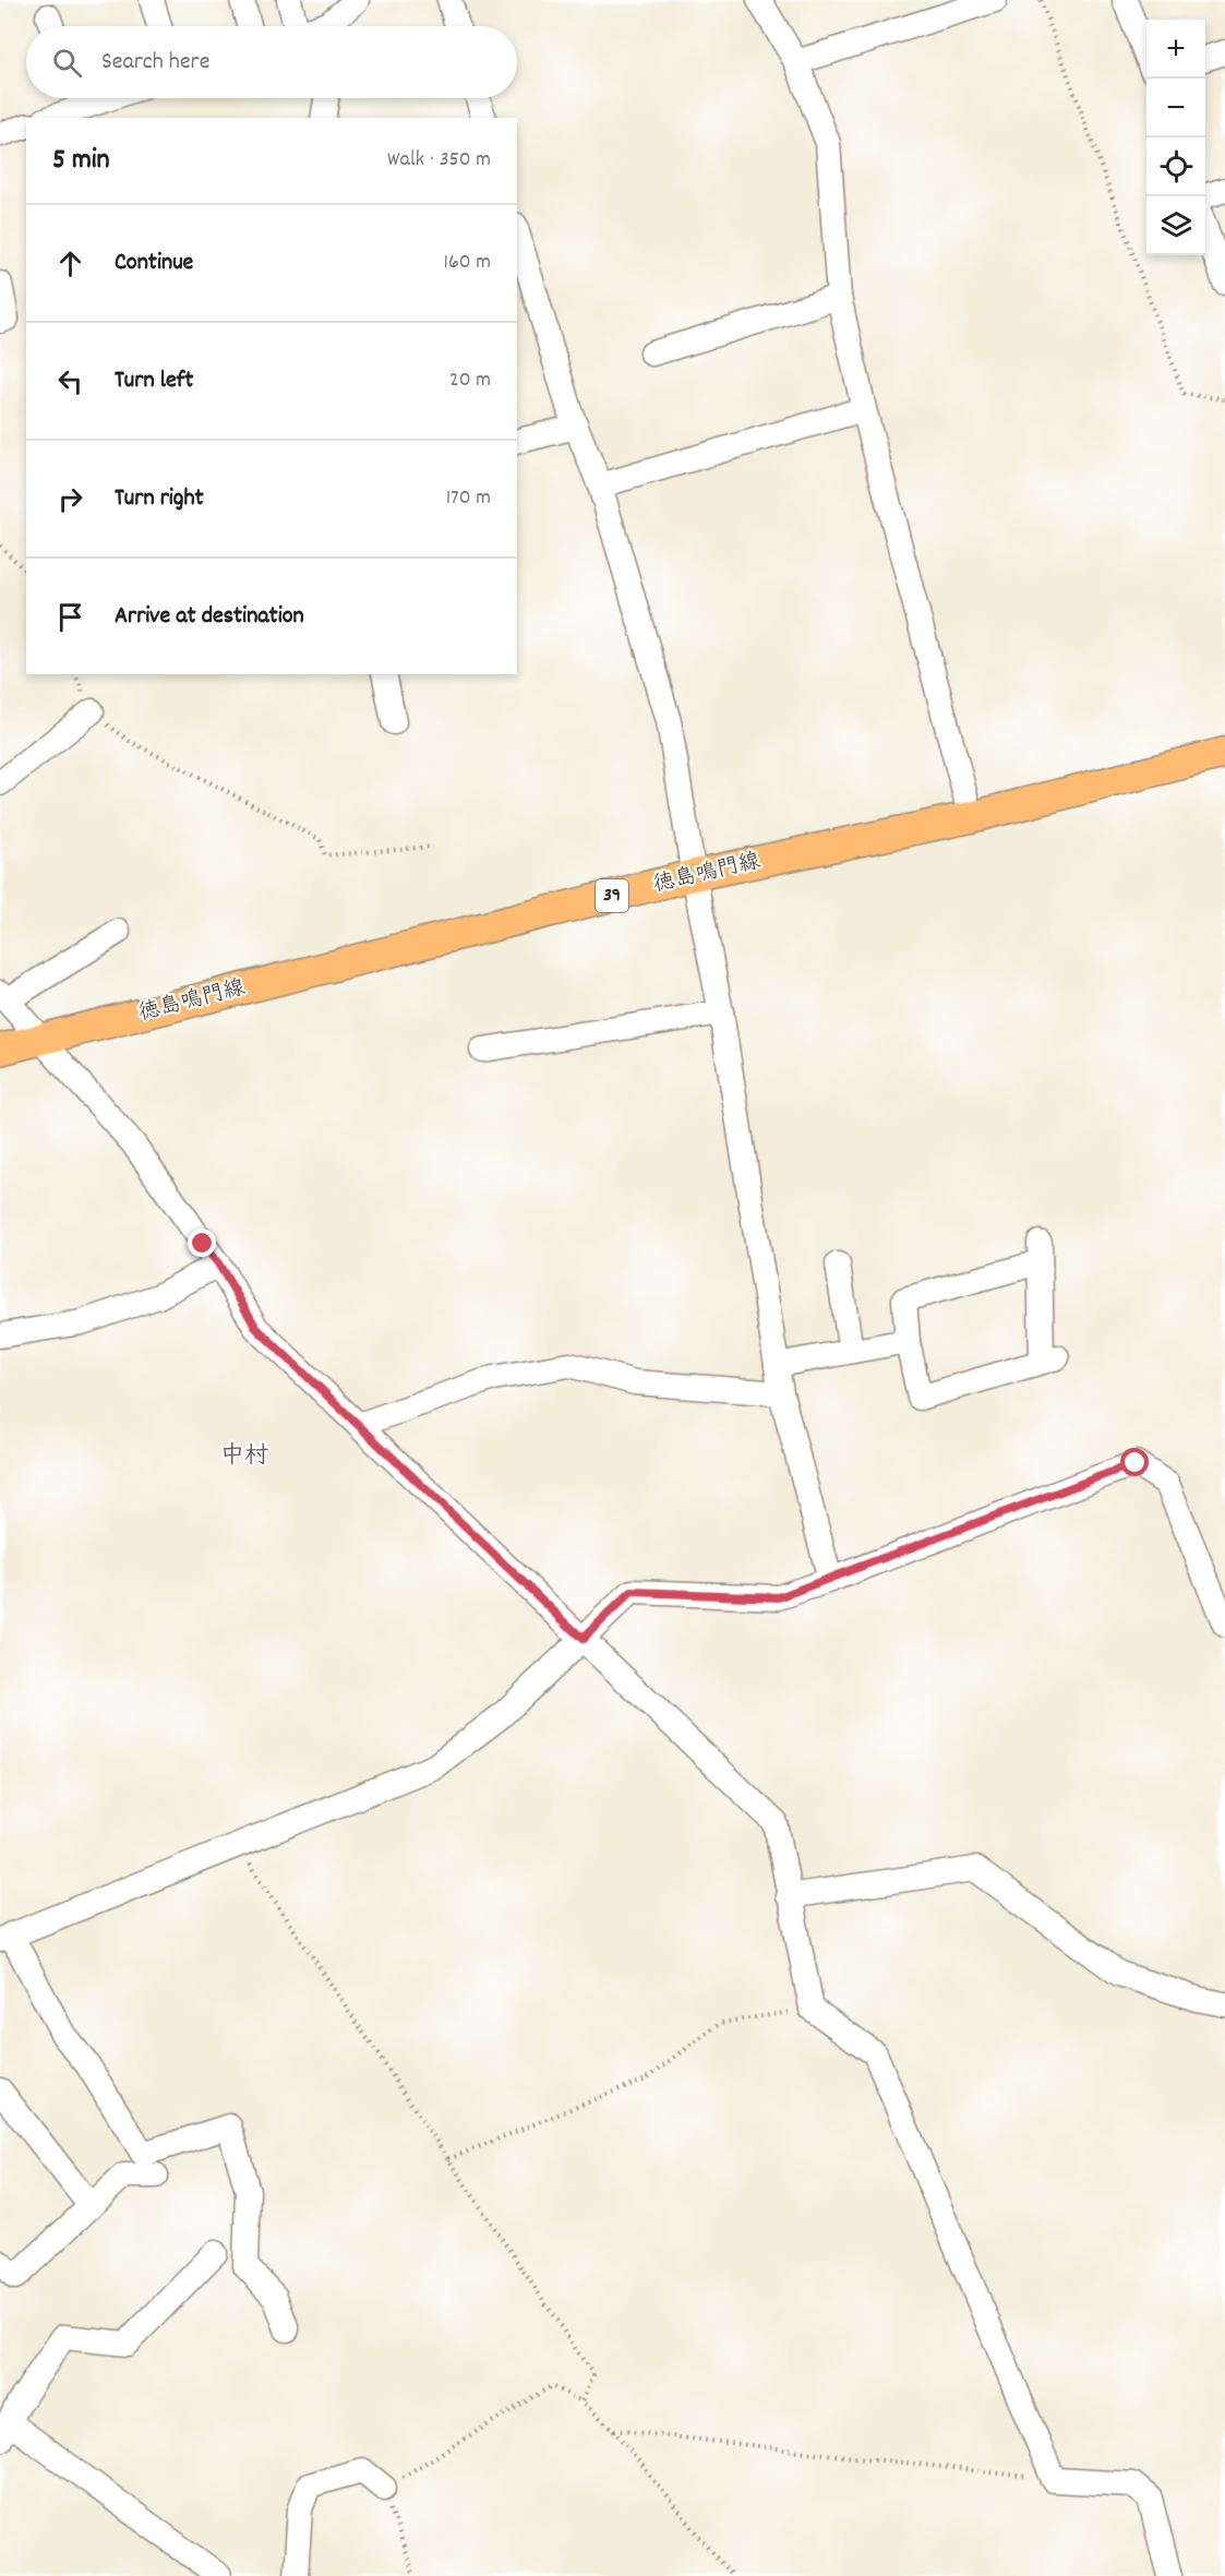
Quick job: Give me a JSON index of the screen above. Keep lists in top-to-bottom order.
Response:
{
  "streets": {
    "main road": ["徳島鳴門線", "39"]
  },
  "districts": ["中村"],
  "page": {
    "map_buttons": ["+", "−"],
    "search": "Search here",
    "heading": ["5 min", "Walk · 350 m"],
    "list": [
      ["Continue", "160 m"],
      ["Turn left", "20 m"],
      ["Turn right", "170 m"],
      "Arrive at destination"
    ]
  }
}
